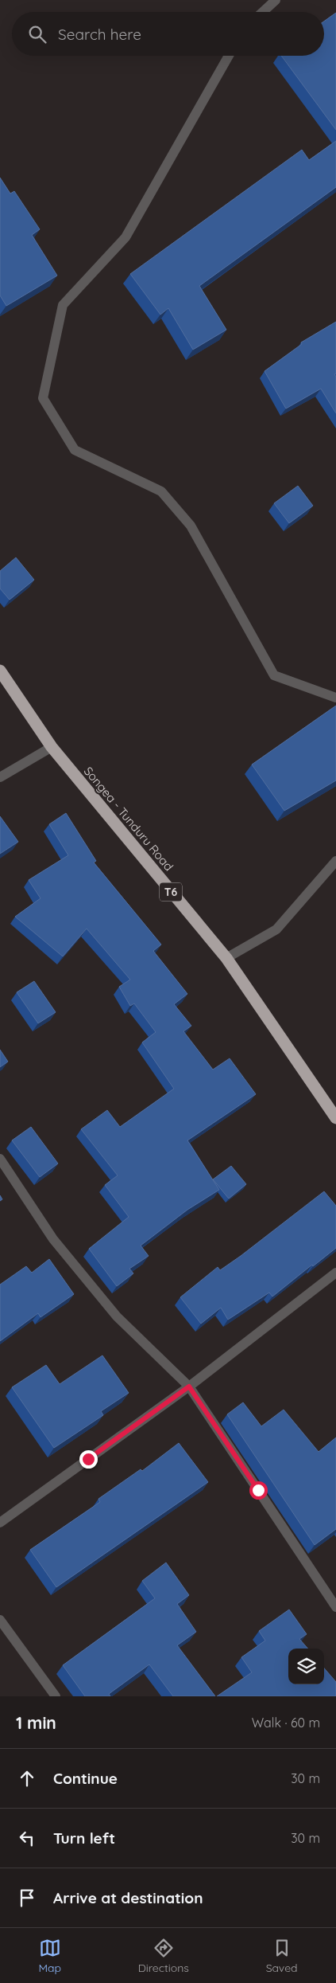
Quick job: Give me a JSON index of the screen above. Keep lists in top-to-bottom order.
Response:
{
  "streets": {
    "highway": ["Songea - Tunduru Road", "T6"]
  },
  "page": {
    "search": "Search here",
    "heading": ["1 min", "Walk · 60 m"],
    "list": [
      ["Continue", "30 m"],
      ["Turn left", "30 m"],
      "Arrive at destination"
    ],
    "nav": ["Map", "Directions", "Saved"]
  }
}
